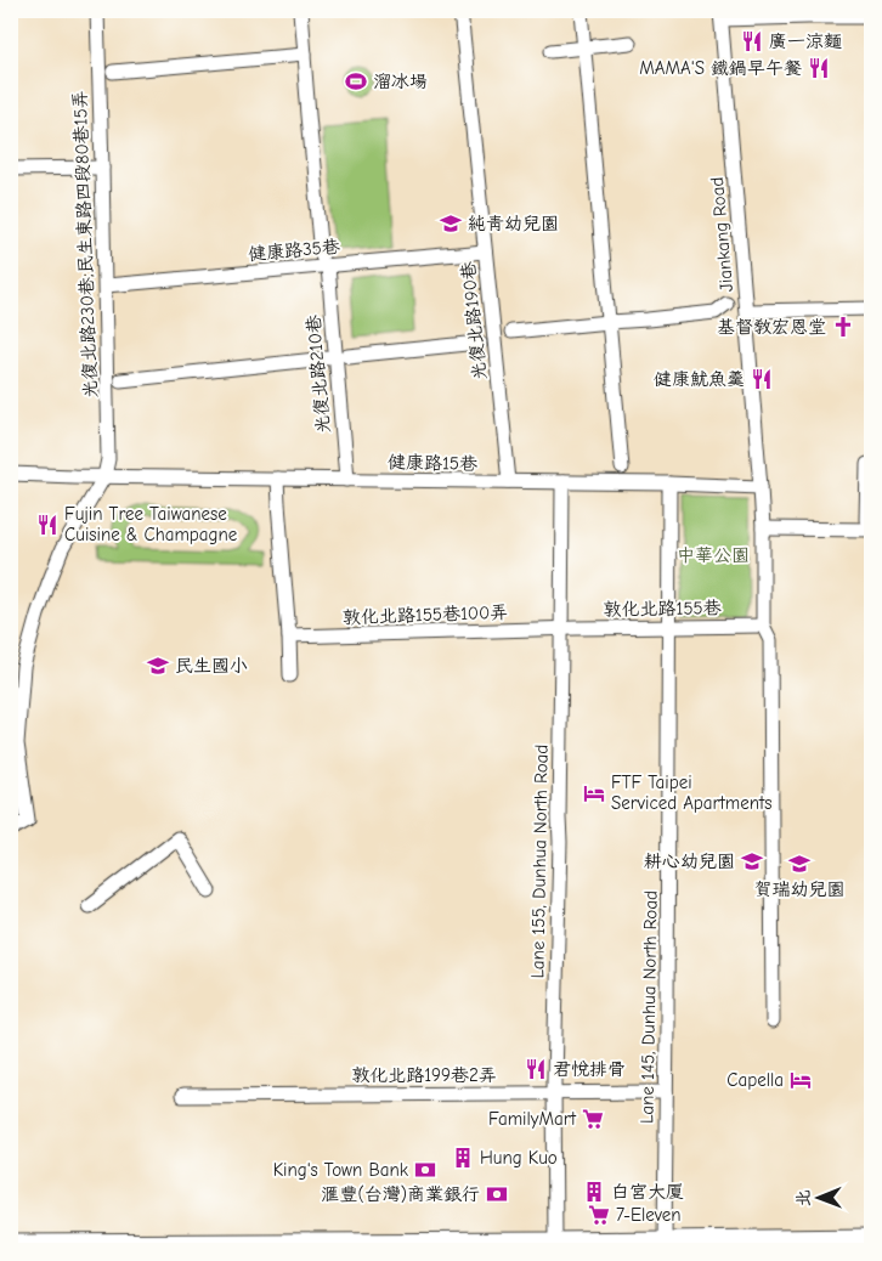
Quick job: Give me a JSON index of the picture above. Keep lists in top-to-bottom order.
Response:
{
  "streets": {
    "street": [
      "Jiankang Road",
      "光復北路230巷;民生東路四段80巷15弄",
      "健康路35巷",
      "光復北路190巷",
      "光復北路210巷",
      "健康路15巷",
      "敦化北路155巷",
      "敦化北路155巷100弄",
      "Lane 155, Dunhua North Road",
      "Lane 145, Dunhua North Road",
      "敦化北路199巷2弄"
    ]
  },
  "crossings": [
    ["Jiankang Road", "健康路15巷"],
    ["Jiankang Road", "敦化北路155巷"],
    ["光復北路230巷;民生東路四段80巷15弄", "健康路35巷"],
    ["光復北路230巷;民生東路四段80巷15弄", "健康路15巷"],
    ["健康路35巷", "光復北路190巷"],
    ["健康路35巷", "光復北路210巷"],
    ["光復北路190巷", "健康路15巷"],
    ["光復北路210巷", "健康路15巷"],
    ["健康路15巷", "Lane 155, Dunhua North Road"],
    ["健康路15巷", "Lane 145, Dunhua North Road"],
    ["敦化北路155巷", "敦化北路155巷100弄"],
    ["敦化北路155巷", "Lane 155, Dunhua North Road"],
    ["敦化北路155巷", "Lane 145, Dunhua North Road"],
    ["敦化北路155巷100弄", "Lane 155, Dunhua North Road"],
    ["Lane 155, Dunhua North Road", "敦化北路199巷2弄"],
    ["Lane 145, Dunhua North Road", "敦化北路199巷2弄"]
  ],
  "parks": ["中華公園"],
  "places": {
    "restaurant": [
      "廣一涼麵",
      "MAMA'S 鐵鍋早午餐",
      "健康魷魚羹",
      "Fujin Tree Taiwanese Cuisine & Champagne",
      "君悅排骨"
    ],
    "sports": ["溜冰場"],
    "school or university": [
      "純青幼兒園",
      "民生國小",
      "耕心幼兒園",
      "賀瑞幼兒園"
    ],
    "church": ["基督教宏恩堂"],
    "hotel": ["FTF Taipei Serviced Apartments", "Capella"],
    "supermarket": ["FamilyMart", "7-Eleven"],
    "building": ["Hung Kuo", "白宫大厦"],
    "bank": ["King's Town Bank", "滙豐(台灣)商業銀行"]
  },
  "north": "left"
}
